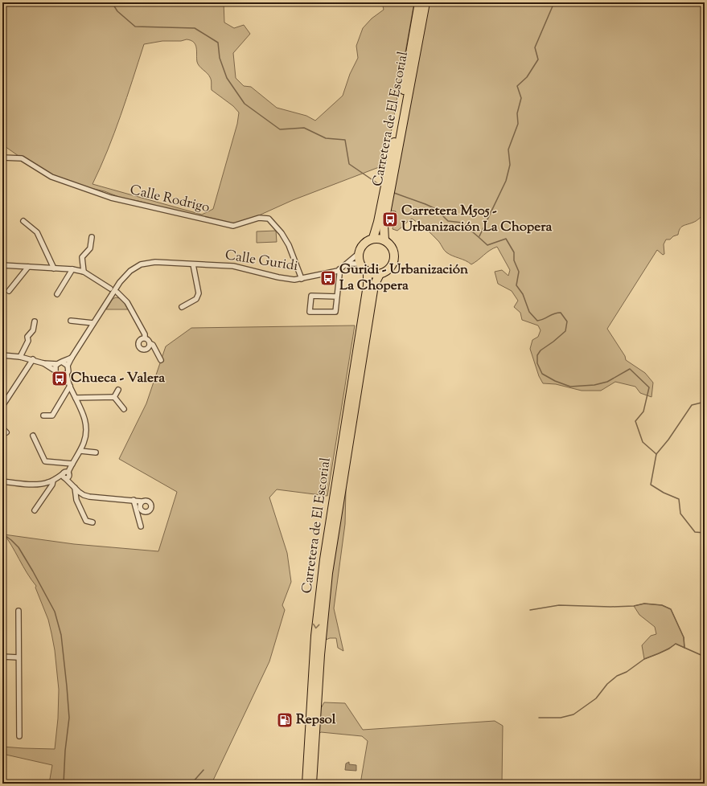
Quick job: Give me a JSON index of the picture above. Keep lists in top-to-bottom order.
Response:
{
  "streets": {
    "highway": ["Carretera de El Escorial"],
    "street": ["Calle Rodrigo", "Calle Guridi"]
  },
  "crossings": [
    ["Carretera de El Escorial", "Calle Guridi"],
    ["Calle Rodrigo", "Calle Guridi"]
  ],
  "places": {
    "bus stop": ["Carretera M505 - Urbanización La Chopera", "Guridi - Urbanización La Chopera", "Chueca - Valera"],
    "fuel station": ["Repsol"]
  }
}
